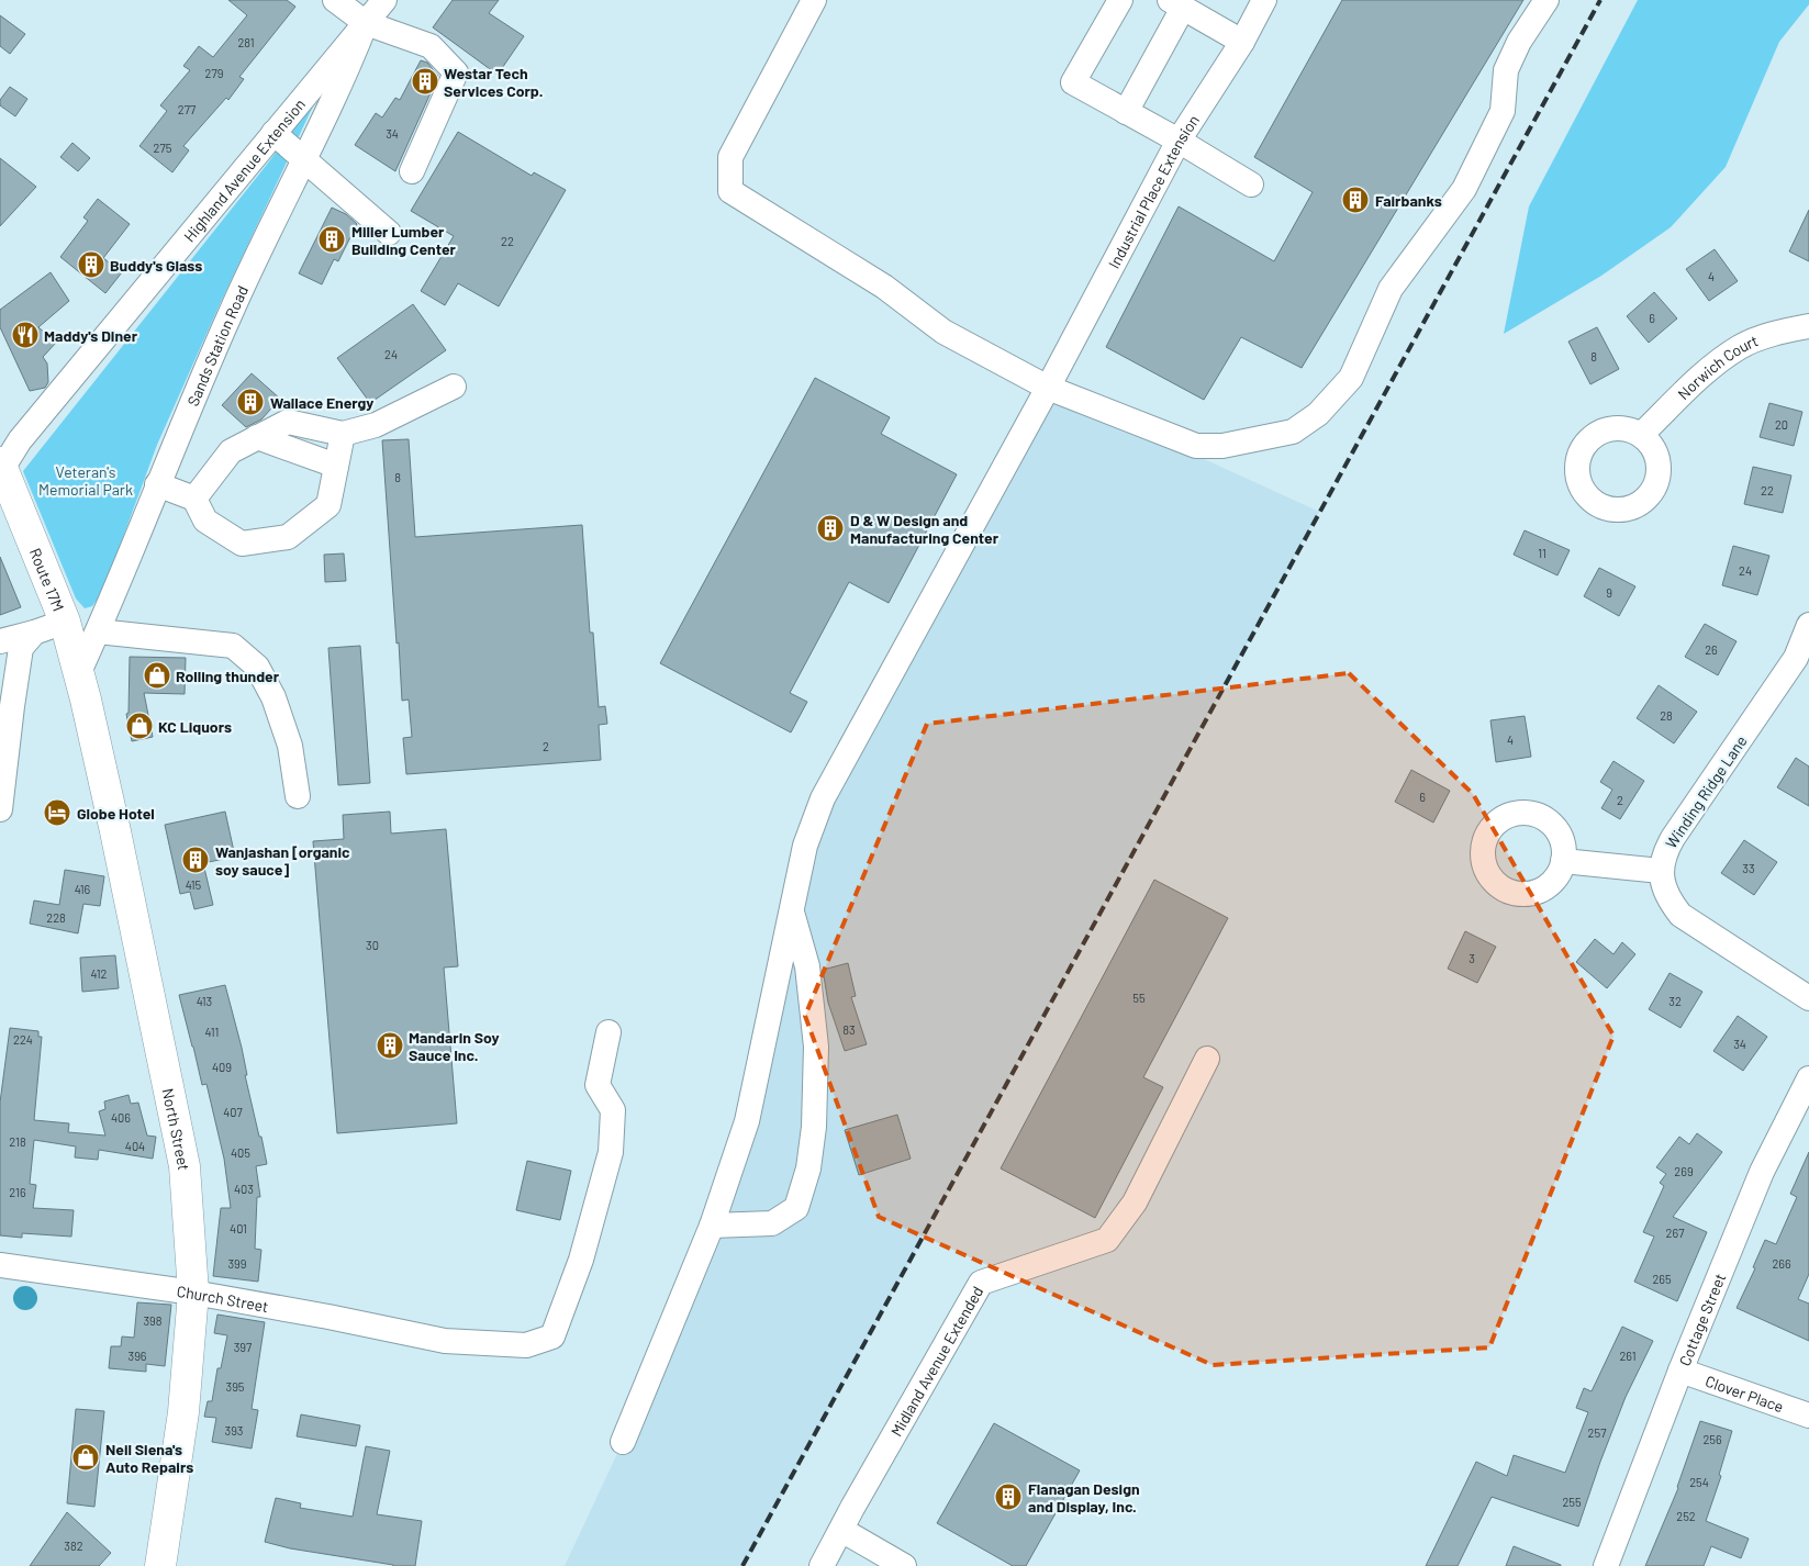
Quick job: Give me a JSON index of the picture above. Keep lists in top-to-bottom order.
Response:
{
  "streets": {
    "main road": ["Route 17M", "North Street"],
    "street": [
      "Highland Avenue Extension",
      "Industrial Place Extension",
      "Sands Station Road",
      "Norwich Court",
      "Winding Ridge Lane",
      "Church Street",
      "Cottage Street",
      "Midland Avenue Extended",
      "Clover Place"
    ]
  },
  "crossings": [
    ["Highland Avenue Extension", "Sands Station Road"],
    ["Highland Avenue Extension", "Route 17M"],
    ["Sands Station Road", "Route 17M"],
    ["Sands Station Road", "North Street"],
    ["Route 17M", "North Street"],
    ["North Street", "Church Street"],
    ["Cottage Street", "Clover Place"]
  ],
  "parks": ["Veteran's Memorial Park"],
  "places": {
    "building": [
      "Westar Tech Services Corp.",
      "Fairbanks",
      "Miller Lumber Building Center",
      "Buddy's Glass",
      "Wallace Energy",
      "D & W Design and Manufacturing Center",
      "Wanjashan [organic soy sauce]",
      "Mandarin Soy Sauce Inc.",
      "Flanagan Design and Display, Inc."
    ],
    "restaurant": ["Maddy's Diner"],
    "shop": ["Rolling thunder", "KC Liquors", "Neil Siena's Auto Repairs"],
    "hotel": ["Globe Hotel"]
  },
  "house_numbers": [
    "281",
    "279",
    "277",
    "34",
    "275",
    "22",
    "4",
    "6",
    "24",
    "8",
    "20",
    "8",
    "22",
    "11",
    "24",
    "9",
    "26",
    "28",
    "4",
    "2",
    "6",
    "2",
    "33",
    "415",
    "416",
    "228",
    "30",
    "3",
    "412",
    "55",
    "413",
    "32",
    "83",
    "411",
    "224",
    "34",
    "409",
    "407",
    "406",
    "218",
    "404",
    "405",
    "269",
    "403",
    "216",
    "401",
    "267",
    "399",
    "266",
    "265",
    "398",
    "397",
    "396",
    "261",
    "395",
    "393",
    "257",
    "256",
    "254",
    "255",
    "252",
    "382"
  ]
}
